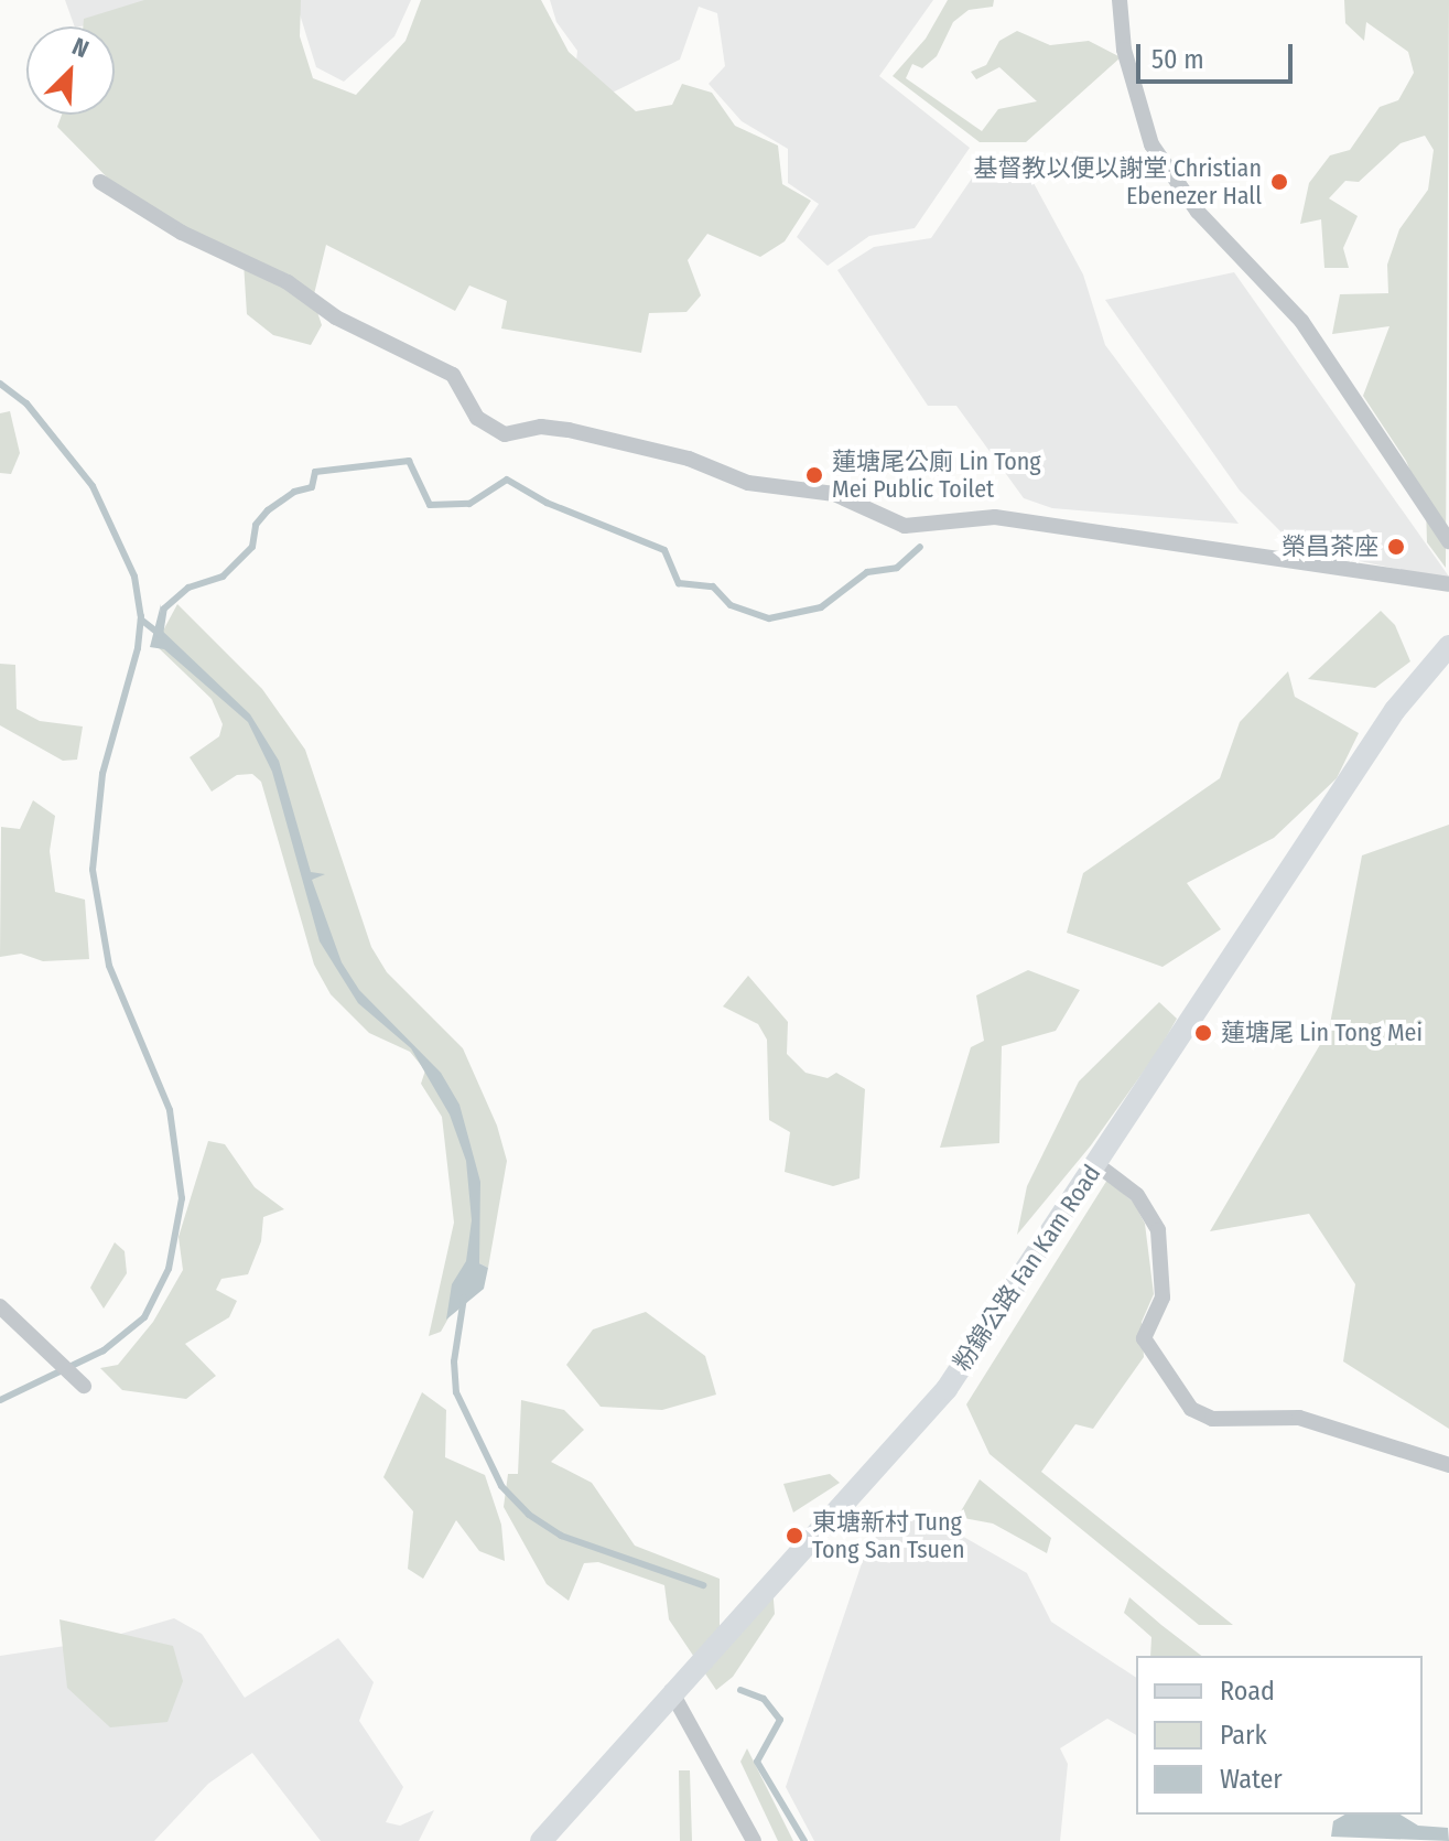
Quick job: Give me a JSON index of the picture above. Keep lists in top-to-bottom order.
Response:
{
  "streets": {
    "main road": ["粉錦公路 Fan Kam Road"]
  },
  "places": [
    "基督教以便以謝堂 Christian Ebenezer Hall",
    "蓮塘尾公廁 Lin Tong Mei Public Toilet",
    "榮昌茶座",
    "蓮塘尾 Lin Tong Mei",
    "東塘新村 Tung Tong San Tsuen"
  ],
  "legend": ["Road", "Park", "Water"],
  "scale_bar": "50 m",
  "north": "top right"
}
